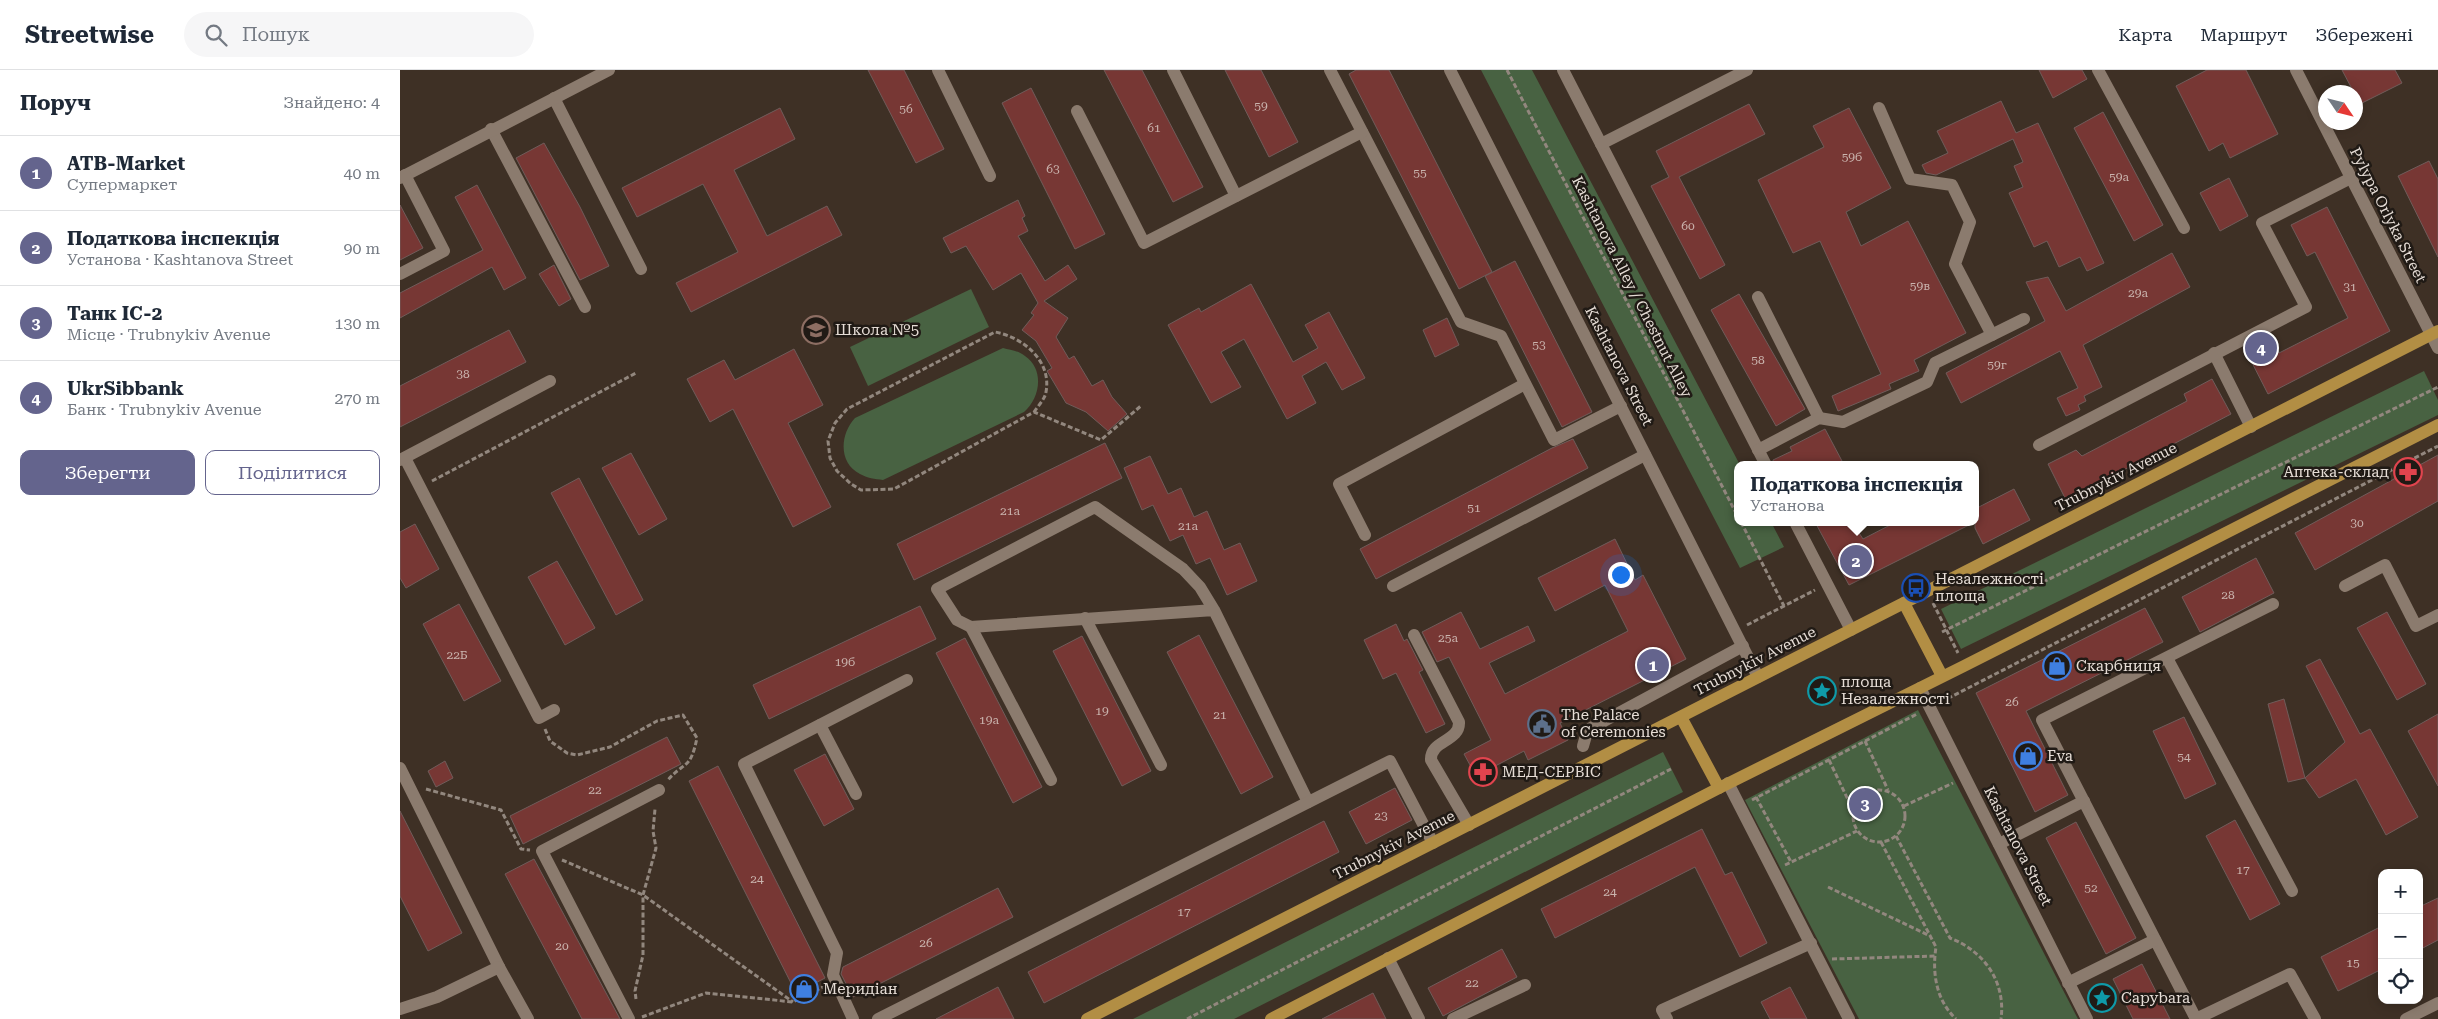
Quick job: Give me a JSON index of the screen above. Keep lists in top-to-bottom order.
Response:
{
  "streets": {
    "main road": ["Trubnykiv Avenue"],
    "street": ["Pylypa Orlyka Street", "Kashtanova Street"],
    "path": ["Kashtanova Alley / Chestnut Alley"]
  },
  "crossings": [
    ["Pylypa Orlyka Street", "Trubnykiv Avenue"],
    ["Kashtanova Street", "Trubnykiv Avenue"]
  ],
  "places": {
    "school or university": ["Школа №5"],
    "pharmacy": ["Аптека-склад", "МЕД-СЕРВІС"],
    "bus stop": ["Незалежності площа"],
    "shop": ["Скарбниця", "Eva", "Меридіан"],
    "place": ["площа Незалежності", "Capybara"],
    "public building": ["The Palace of Ceremonies"]
  },
  "house_numbers": [
    "59",
    "56",
    "61",
    "59б",
    "63",
    "55",
    "59а",
    "60",
    "59в",
    "31",
    "29а",
    "53",
    "58",
    "59г",
    "38",
    "51",
    "21а",
    "30",
    "21а",
    "28",
    "25а",
    "22Б",
    "19б",
    "26",
    "19",
    "21",
    "19а",
    "54",
    "22",
    "23",
    "17",
    "24",
    "52",
    "24",
    "17",
    "26",
    "20",
    "15",
    "22"
  ],
  "north": "bottom right",
  "page": {
    "header": "Streetwise",
    "search": "Пошук",
    "nav": ["Карта", "Маршрут", "Збережені"],
    "heading": ["Поруч", "Знайдено: 4"],
    "list": [
      {
        "mark": "1",
        "name": "ATB-Market",
        "note": "Супермаркет",
        "value": "40 m"
      },
      {
        "mark": "2",
        "name": "Податкова інспекція",
        "note": "Установа · Kashtanova Street",
        "value": "90 m"
      },
      {
        "mark": "3",
        "name": "Танк ІС-2",
        "note": "Місце · Trubnykiv Avenue",
        "value": "130 m"
      },
      {
        "mark": "4",
        "name": "UkrSibbank",
        "note": "Банк · Trubnykiv Avenue",
        "value": "270 m"
      }
    ],
    "pins": [
      "4",
      "2",
      "1",
      "3"
    ],
    "buttons": ["Зберегти", "Поділитися"],
    "popup": ["Податкова інспекція", "Установа"],
    "map_buttons": ["+", "−"]
  }
}
